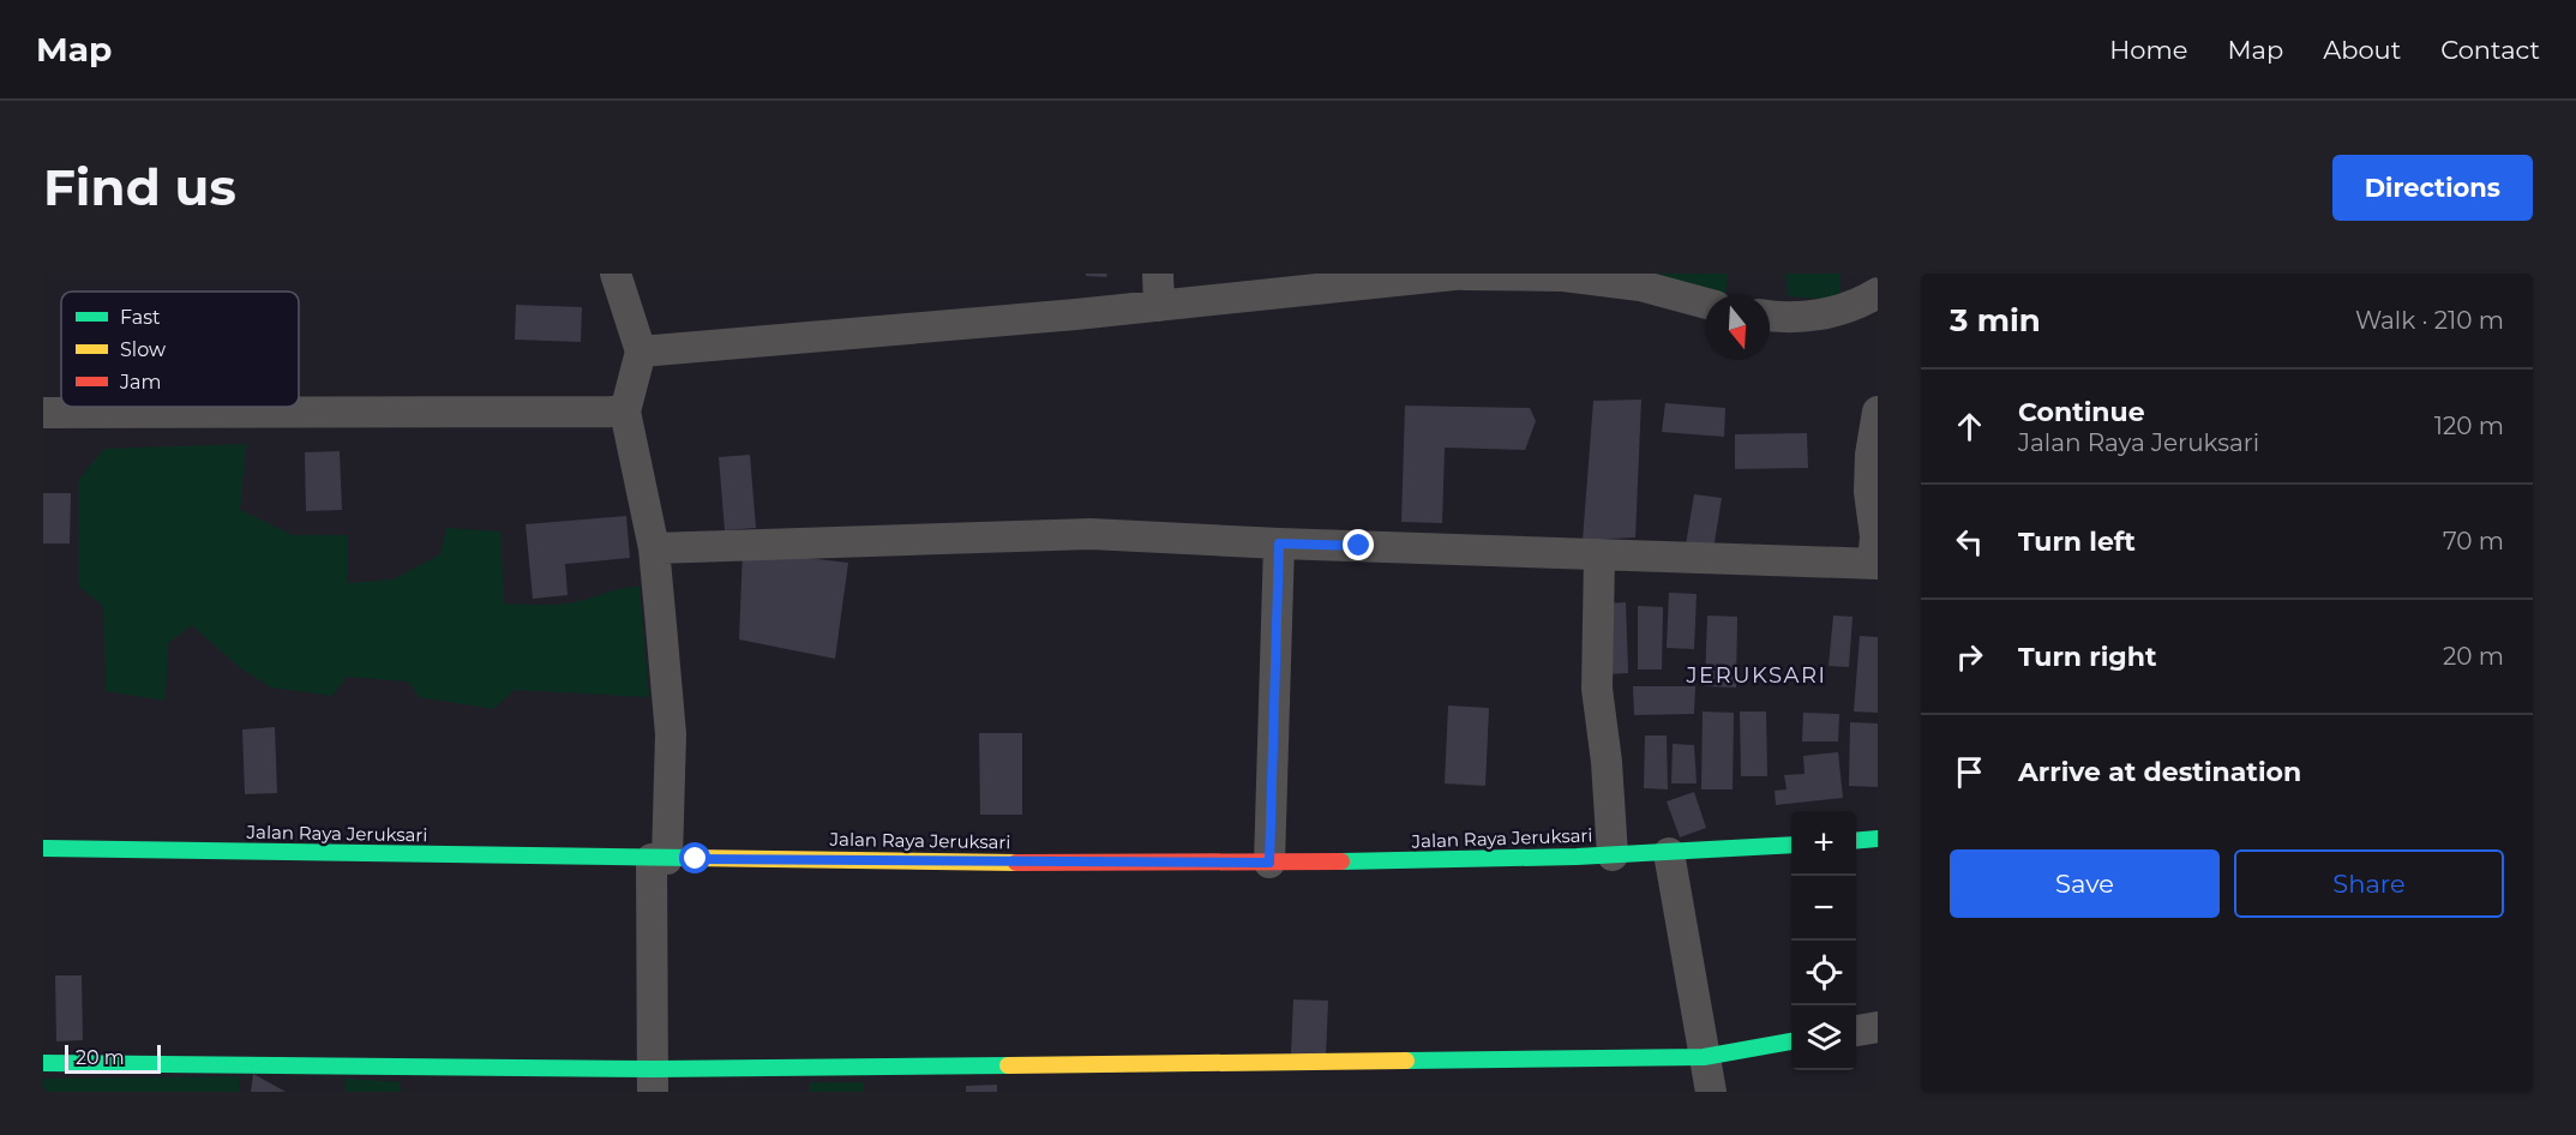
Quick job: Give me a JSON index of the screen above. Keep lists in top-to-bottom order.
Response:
{
  "streets": {
    "street": ["Jalan Raya Jeruksari"]
  },
  "districts": ["JERUKSARI"],
  "legend": ["Fast", "Slow", "Jam"],
  "scale_bar": "20 m",
  "north": "bottom",
  "page": {
    "header": "Map",
    "nav": [
      "Home",
      "Map",
      "About",
      "Contact"
    ],
    "buttons": [
      "Directions",
      ["Save", "Share"]
    ],
    "title": "Find us",
    "heading": ["3 min", "Walk · 210 m"],
    "list": [
      ["Continue", "Jalan Raya Jeruksari", "120 m"],
      ["Turn left", "70 m"],
      ["Turn right", "20 m"],
      "Arrive at destination"
    ],
    "map_buttons": ["+", "−"],
    "scale": "20 m"
  }
}
